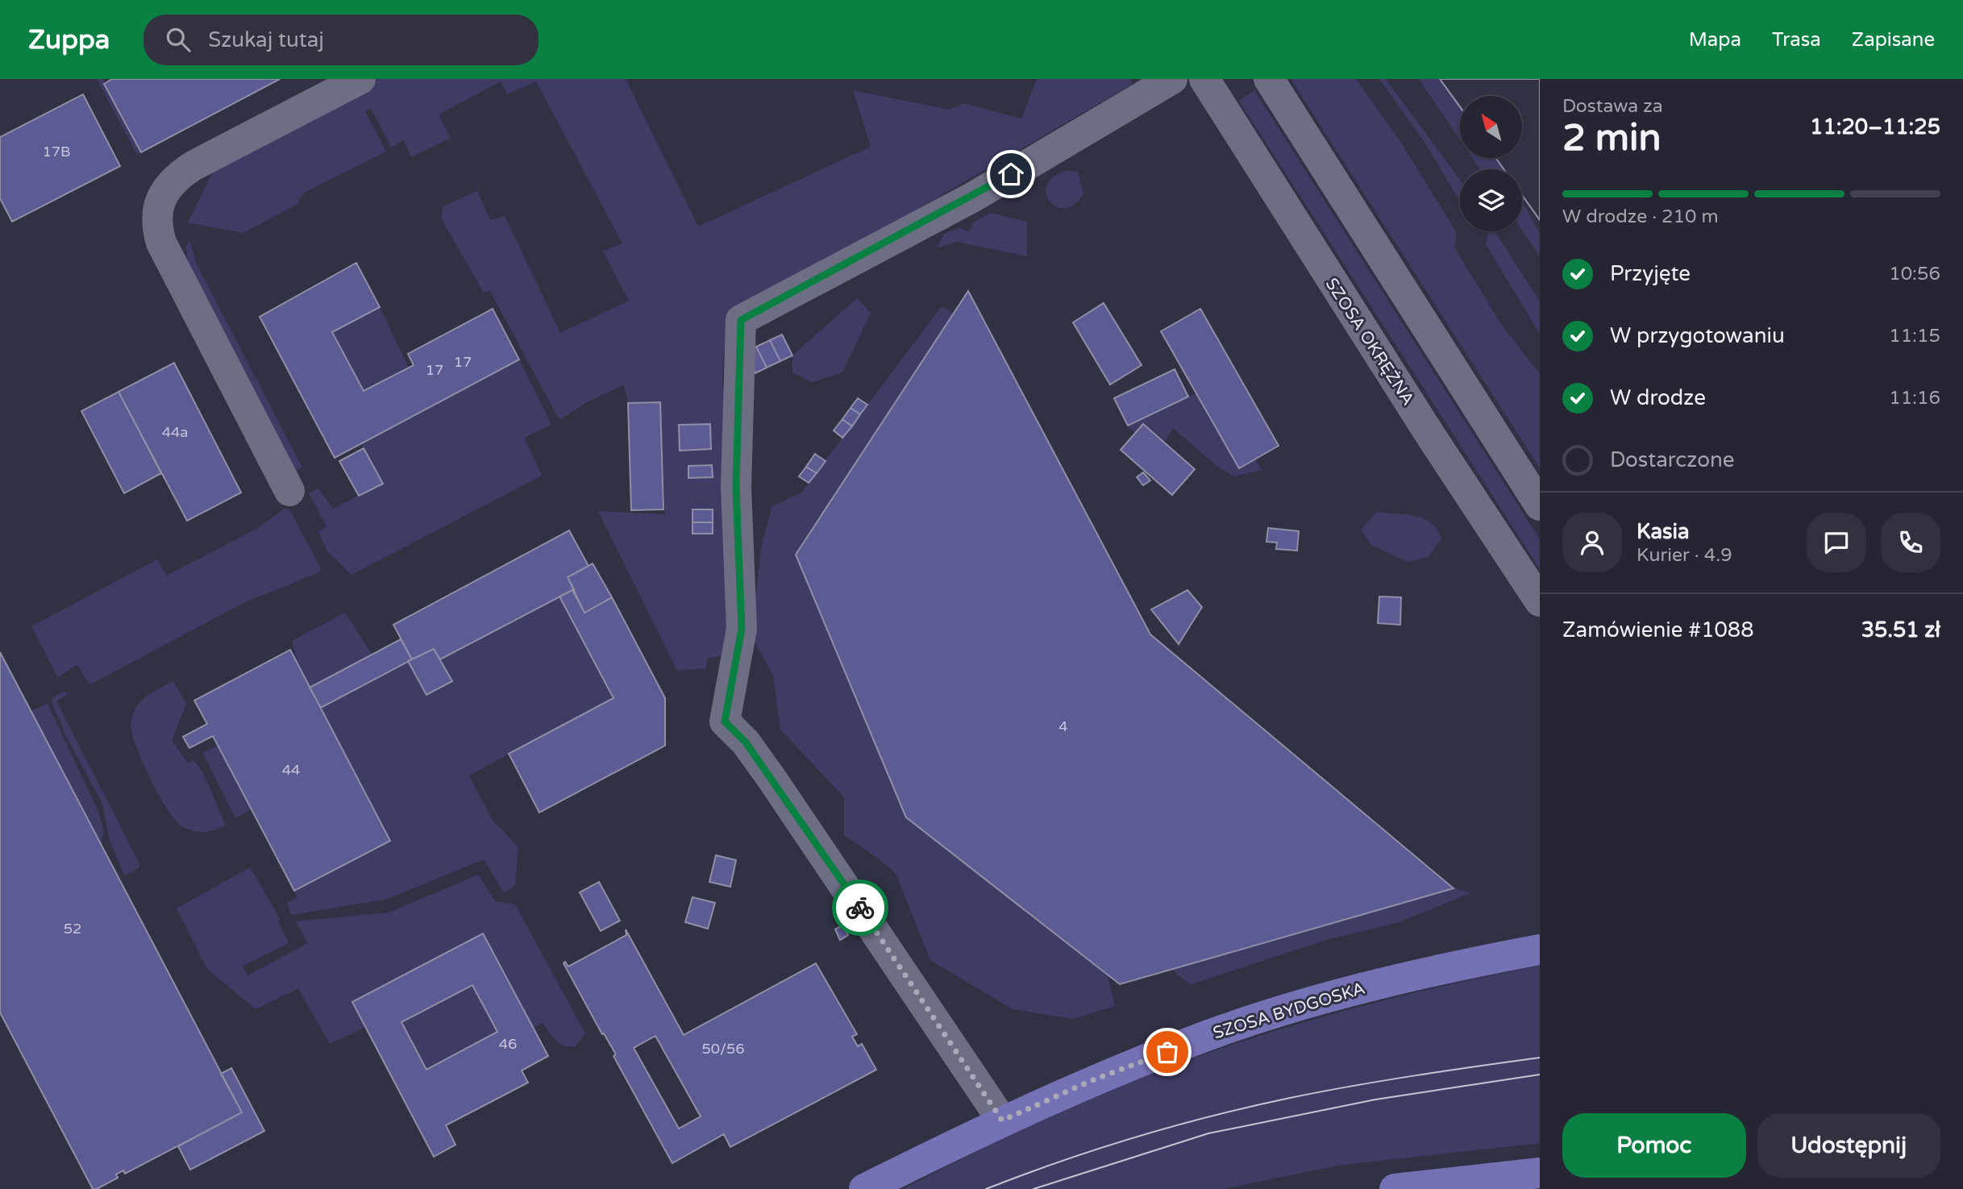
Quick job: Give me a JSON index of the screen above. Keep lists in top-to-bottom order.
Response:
{
  "streets": {
    "main road": ["SZOSA BYDGOSKA"],
    "street": ["SZOSA OKRĘŻNA"]
  },
  "house_numbers": [
    "17B",
    "17",
    "17",
    "44a",
    "4",
    "44",
    "52",
    "46",
    "50/56"
  ],
  "north": "top left",
  "page": {
    "header": "Zuppa",
    "search": "Szukaj tutaj",
    "nav": ["Mapa", "Trasa", "Zapisane"],
    "heading": ["2 min", "Dostawa za", "11:20–11:25"],
    "panel": [
      "Kasia",
      "Kurier · 4.9",
      "Zamówienie #1088",
      "35.51 zł"
    ],
    "bar": "W drodze · 210 m",
    "list": [
      ["Przyjęte", "10:56"],
      ["W przygotowaniu", "11:15"],
      ["W drodze", "11:16"],
      "Dostarczone"
    ],
    "buttons": ["Pomoc", "Udostępnij"]
  }
}
